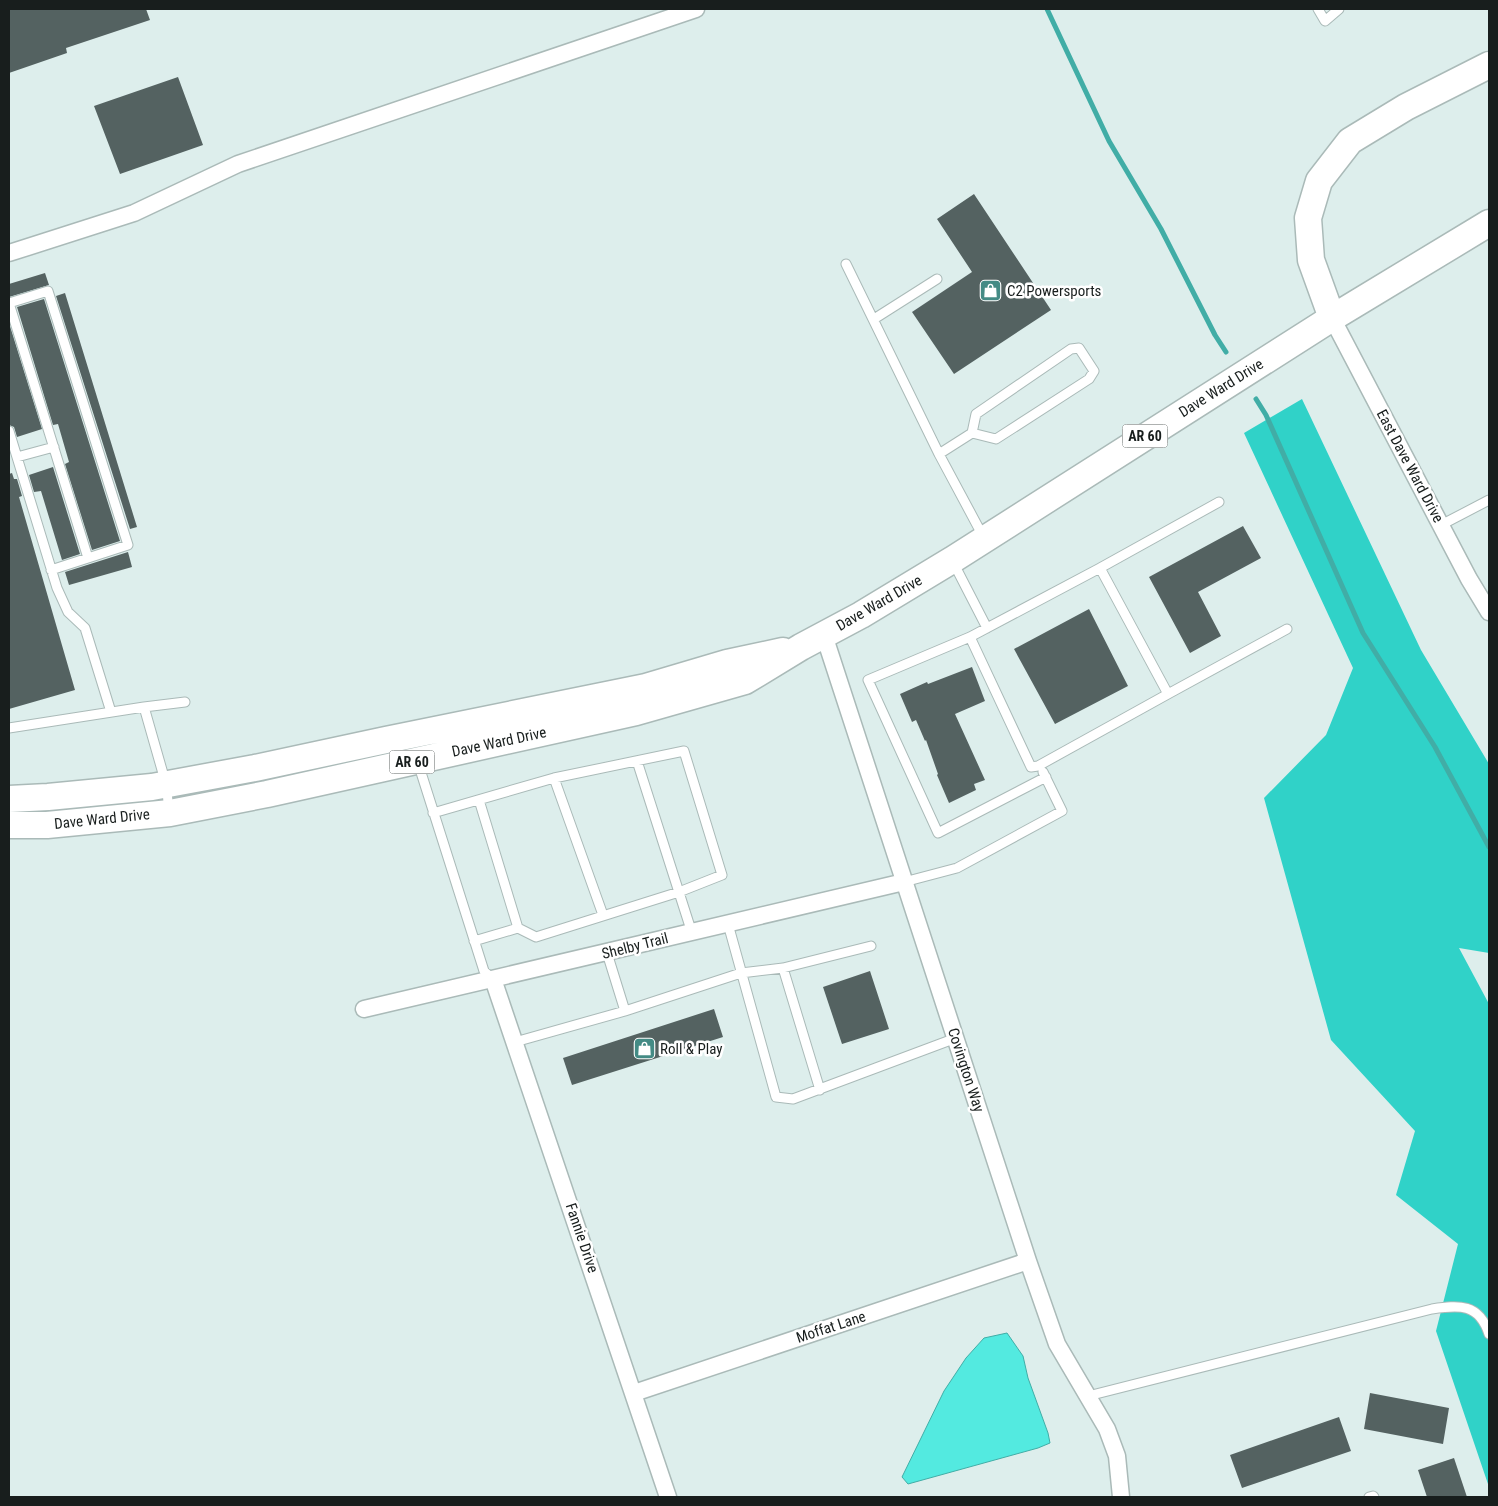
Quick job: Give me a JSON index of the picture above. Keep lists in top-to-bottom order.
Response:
{
  "streets": {
    "main road": ["Dave Ward Drive", "AR 60"],
    "street": [
      "East Dave Ward Drive",
      "Shelby Trail",
      "Covington Way",
      "Fannie Drive",
      "Moffat Lane"
    ]
  },
  "crossings": [
    ["Dave Ward Drive", "East Dave Ward Drive"],
    ["Dave Ward Drive", "Covington Way"],
    ["Shelby Trail", "Covington Way"],
    ["Shelby Trail", "Fannie Drive"],
    ["Covington Way", "Moffat Lane"],
    ["Fannie Drive", "Moffat Lane"]
  ],
  "places": {
    "shop": ["C2 Powersports", "Roll & Play"]
  }
}
